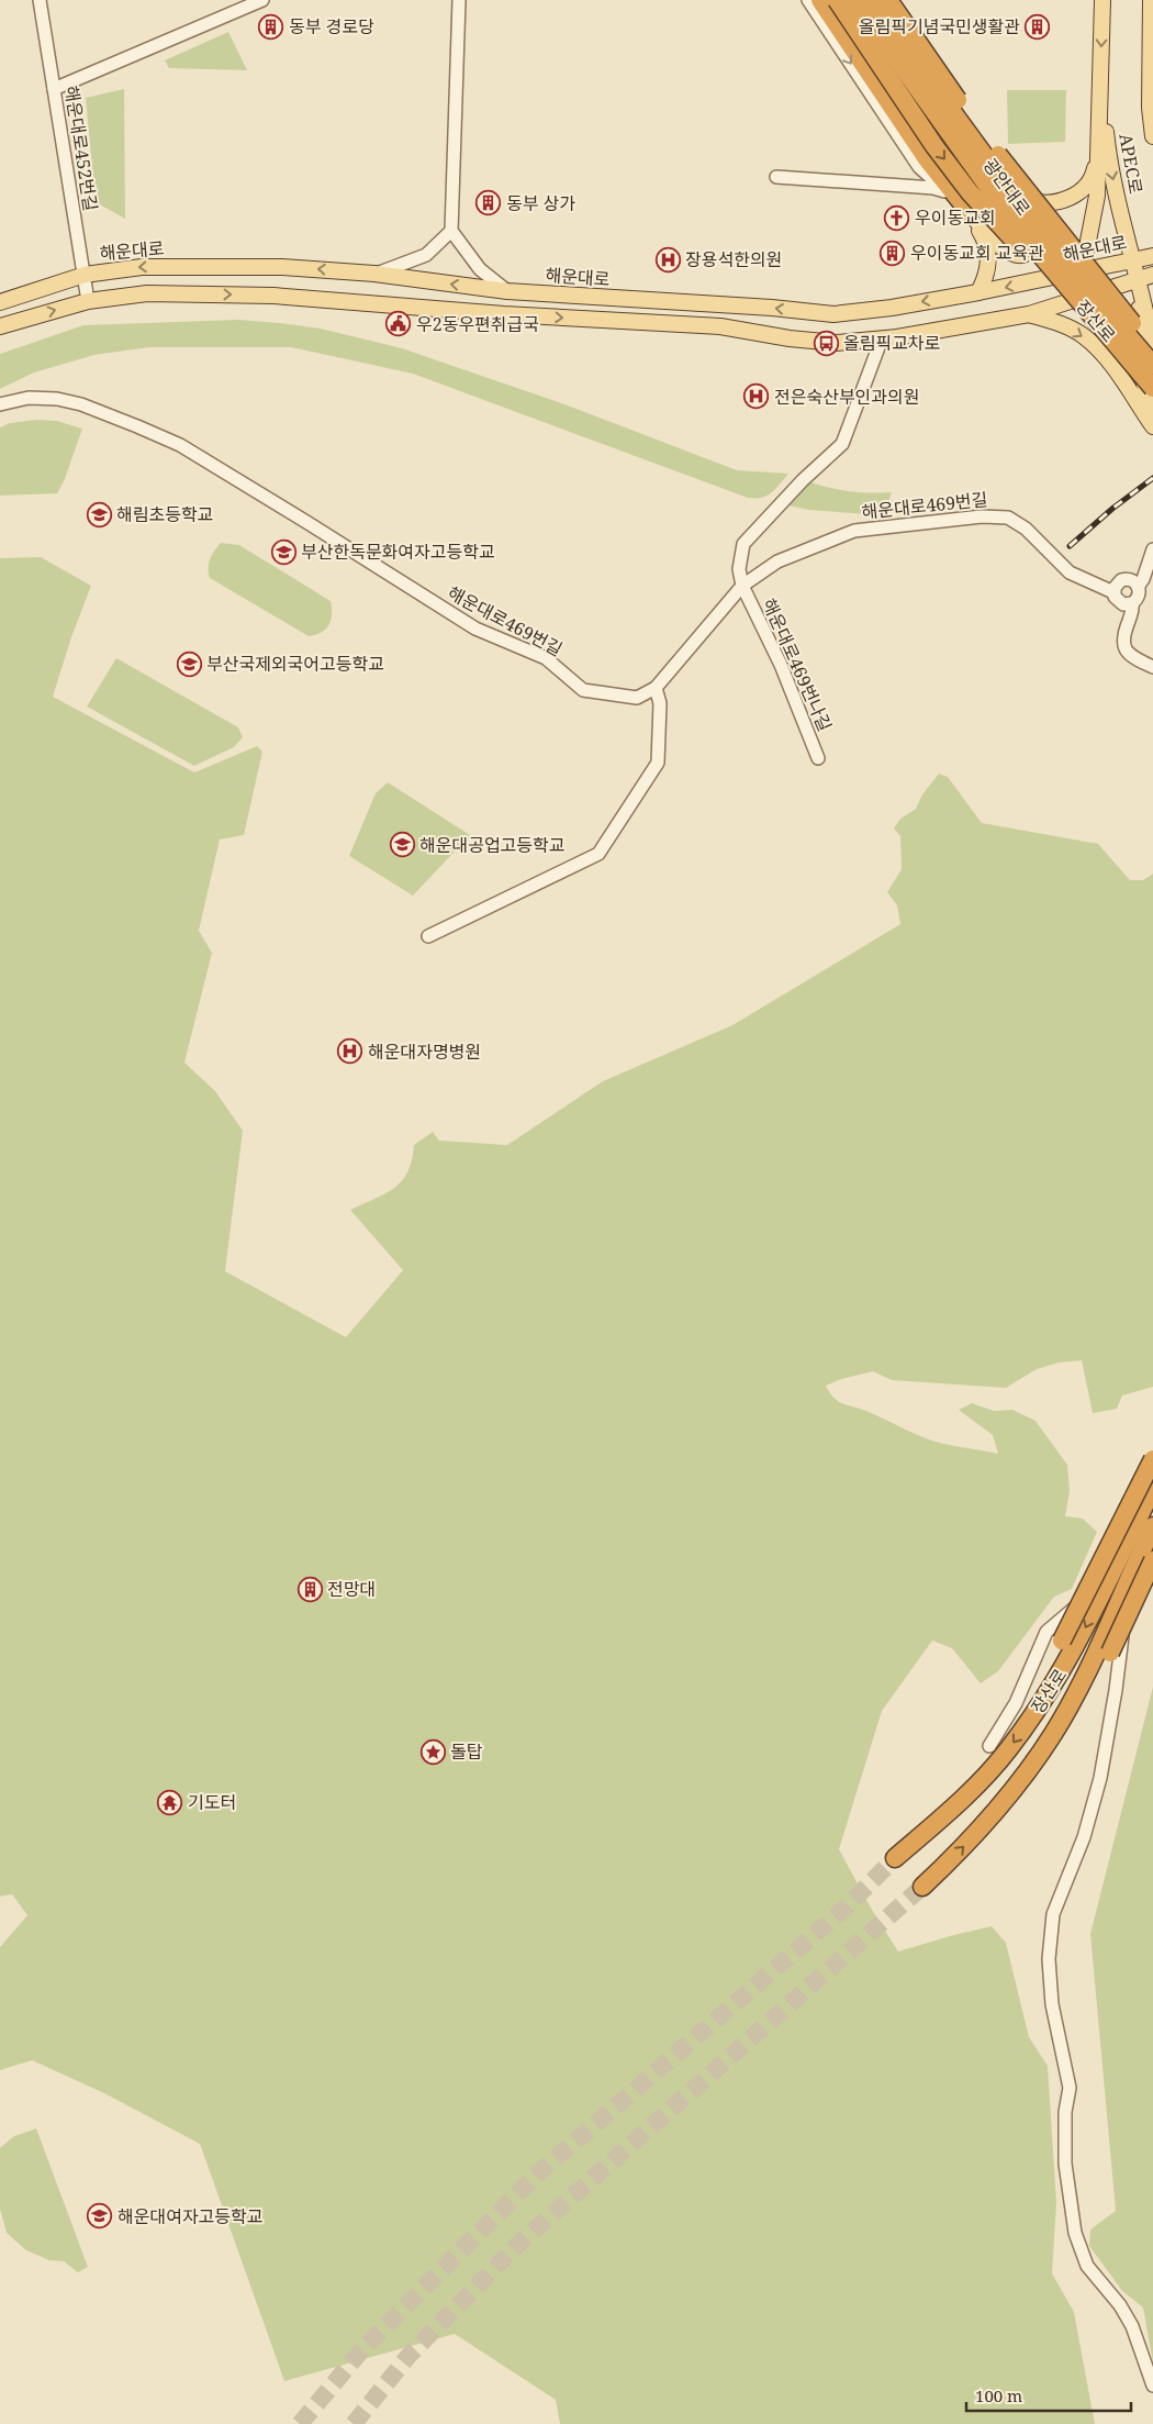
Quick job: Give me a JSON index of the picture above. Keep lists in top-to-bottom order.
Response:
{
  "streets": {
    "highway": ["광안대로", "장산로"],
    "main road": ["APEC로", "해운대로"],
    "street": ["해운대로452번길", "해운대로469번길", "해운대로469번나길"]
  },
  "crossings": [
    ["해운대로452번길", "해운대로"],
    ["APEC로", "해운대로"],
    ["광안대로", "장산로"],
    ["해운대로469번길", "해운대로469번나길"]
  ],
  "places": {
    "building": [
      "동부 경로당",
      "올림픽기념국민생활관",
      "동부 상가",
      "우이동교회 교육관",
      "전망대"
    ],
    "church": ["우이동교회"],
    "hospital": ["장용석한의원", "전은숙산부인과의원", "해운대자명병원"],
    "public building": ["우2동우편취급국"],
    "bus stop": ["올림픽교차로"],
    "school or university": [
      "해림초등학교",
      "부산한독문화여자고등학교",
      "부산국제외국어고등학교",
      "해운대공업고등학교",
      "해운대여자고등학교"
    ],
    "place": ["돌탑"],
    "temple": ["기도터"]
  },
  "scale_bar": "100 m"
}
